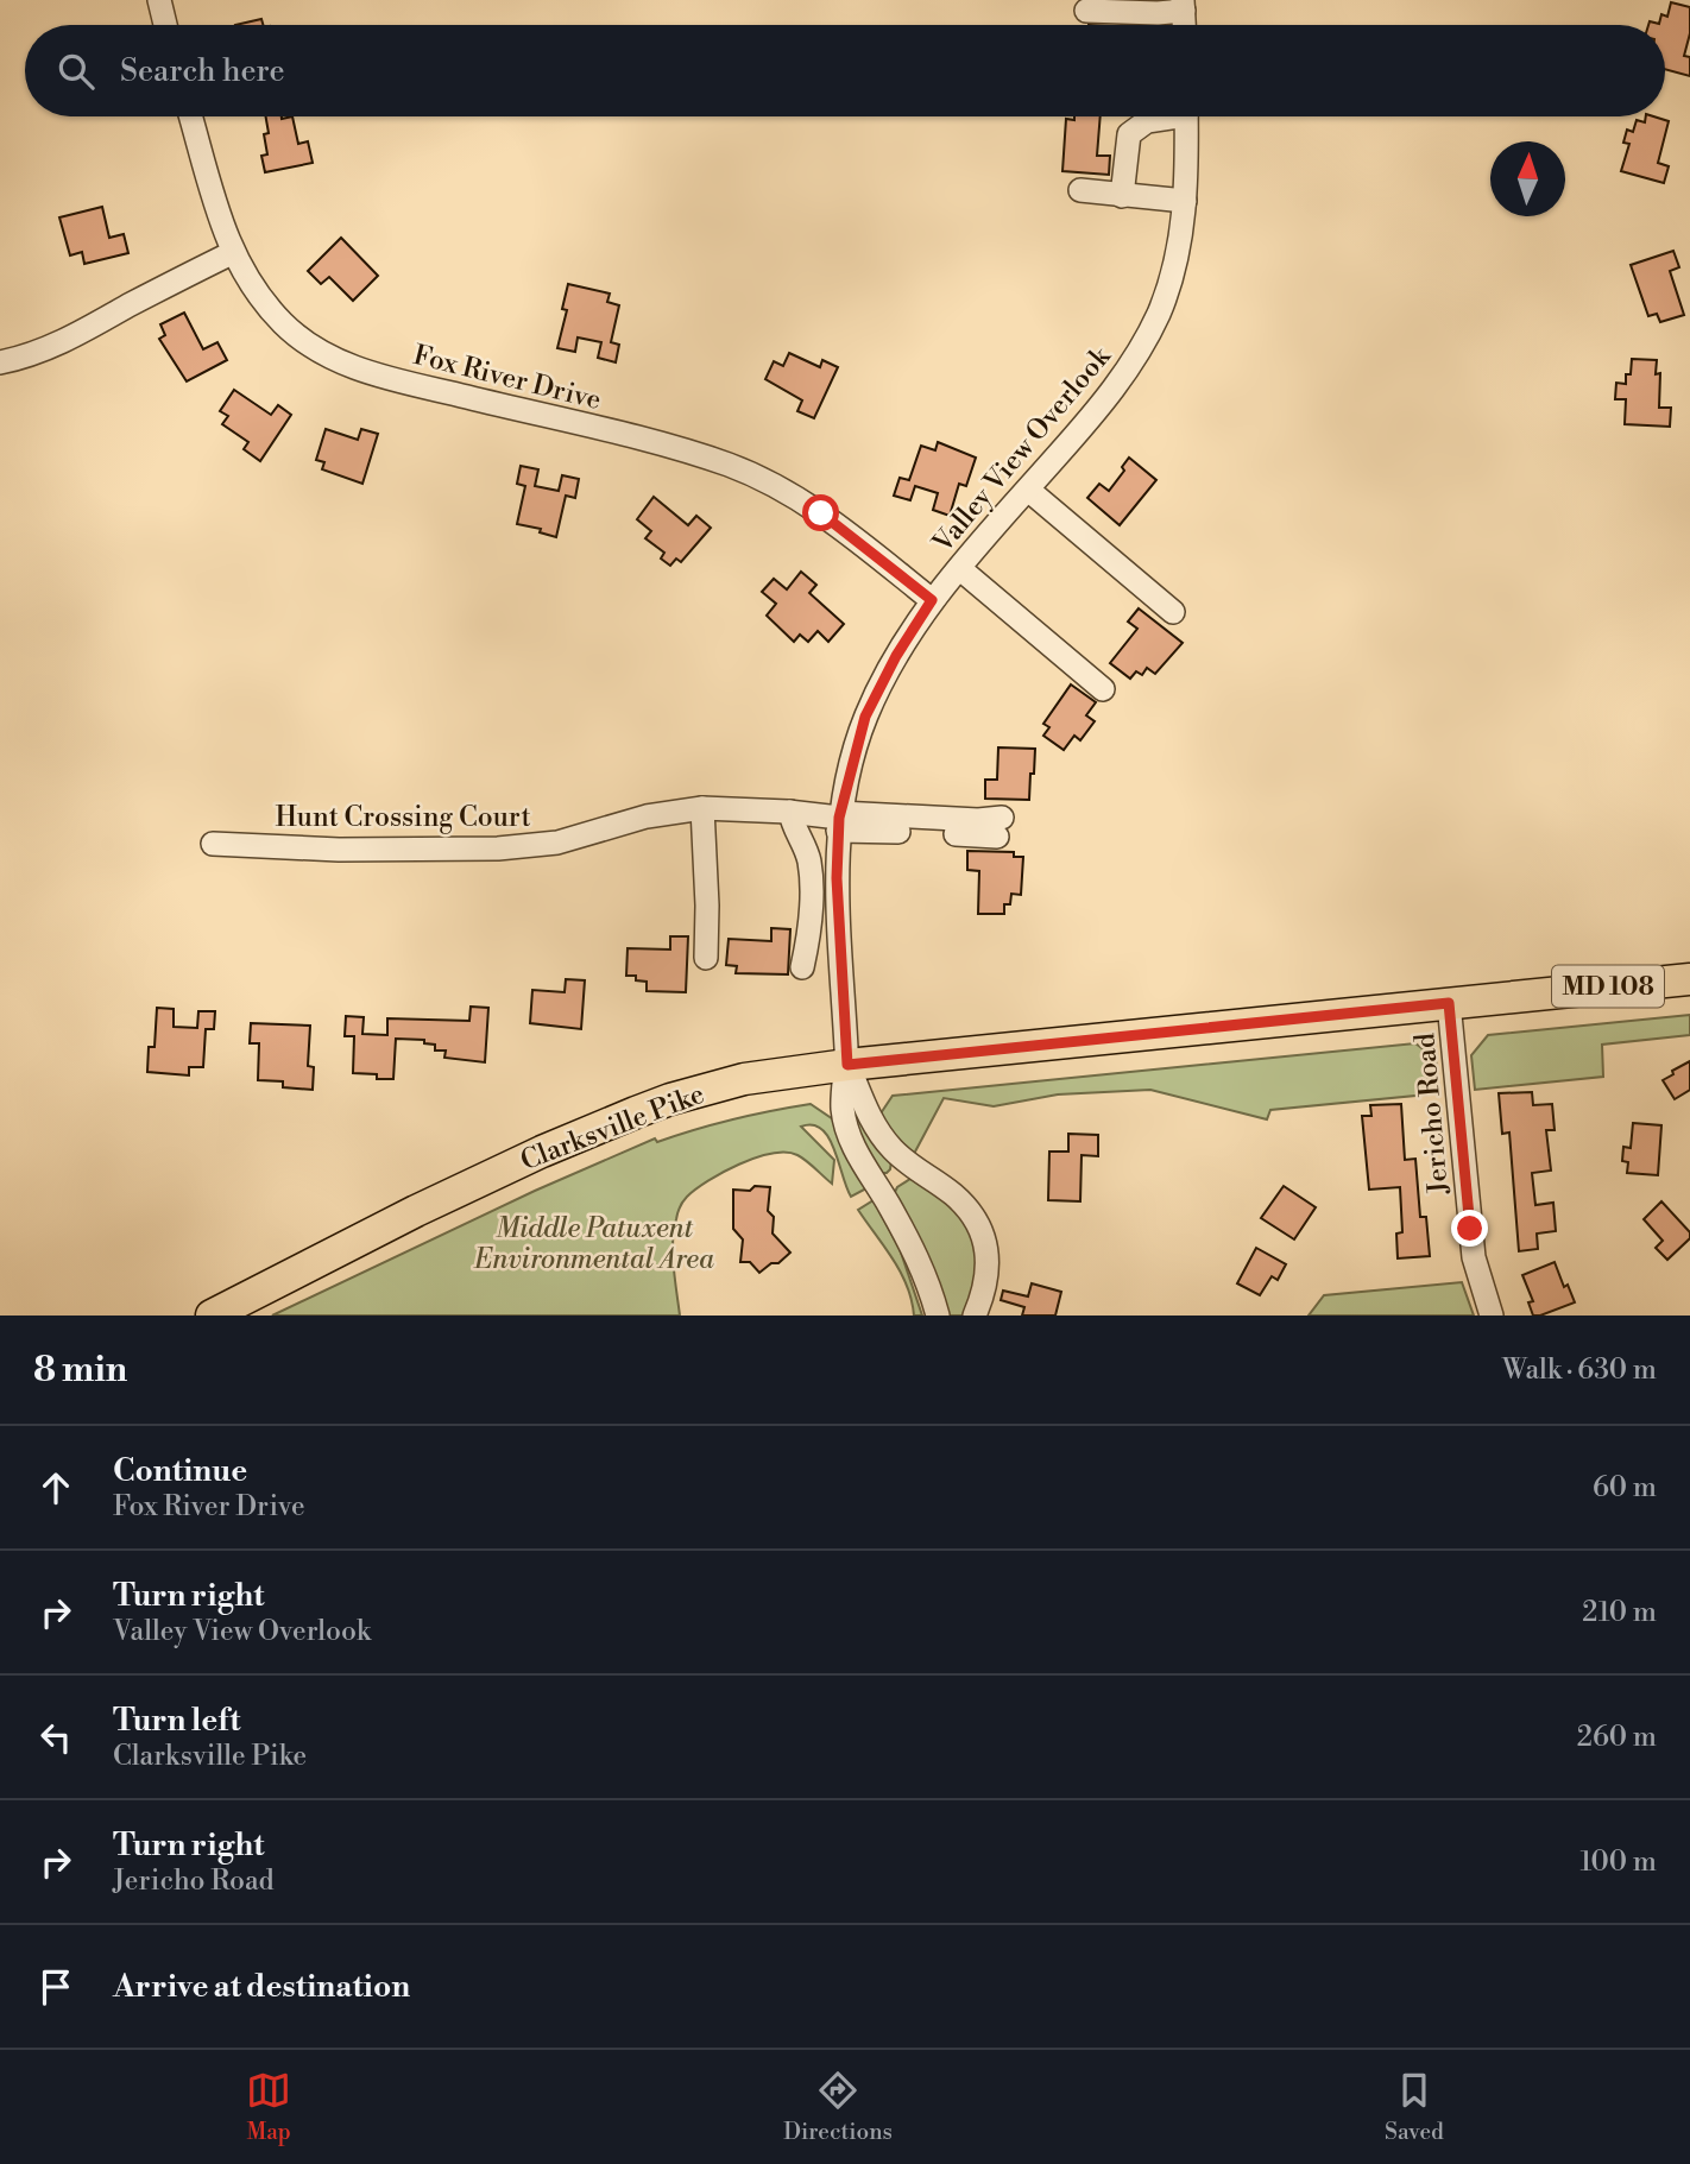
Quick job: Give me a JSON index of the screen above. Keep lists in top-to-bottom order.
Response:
{
  "streets": {
    "main road": ["MD 108", "Clarksville Pike"],
    "street": [
      "Fox River Drive",
      "Valley View Overlook",
      "Hunt Crossing Court",
      "Jericho Road"
    ]
  },
  "crossings": [
    ["Fox River Drive", "Valley View Overlook"],
    ["Valley View Overlook", "Hunt Crossing Court"],
    ["Valley View Overlook", "Clarksville Pike"],
    ["Jericho Road", "Clarksville Pike"]
  ],
  "parks": ["Middle Patuxent Environmental Area"],
  "north": "top",
  "page": {
    "search": "Search here",
    "heading": ["8 min", "Walk · 630 m"],
    "list": [
      ["Continue", "Fox River Drive", "60 m"],
      ["Turn right", "Valley View Overlook", "210 m"],
      ["Turn left", "Clarksville Pike", "260 m"],
      ["Turn right", "Jericho Road", "100 m"],
      "Arrive at destination"
    ],
    "nav": ["Map", "Directions", "Saved"]
  }
}
